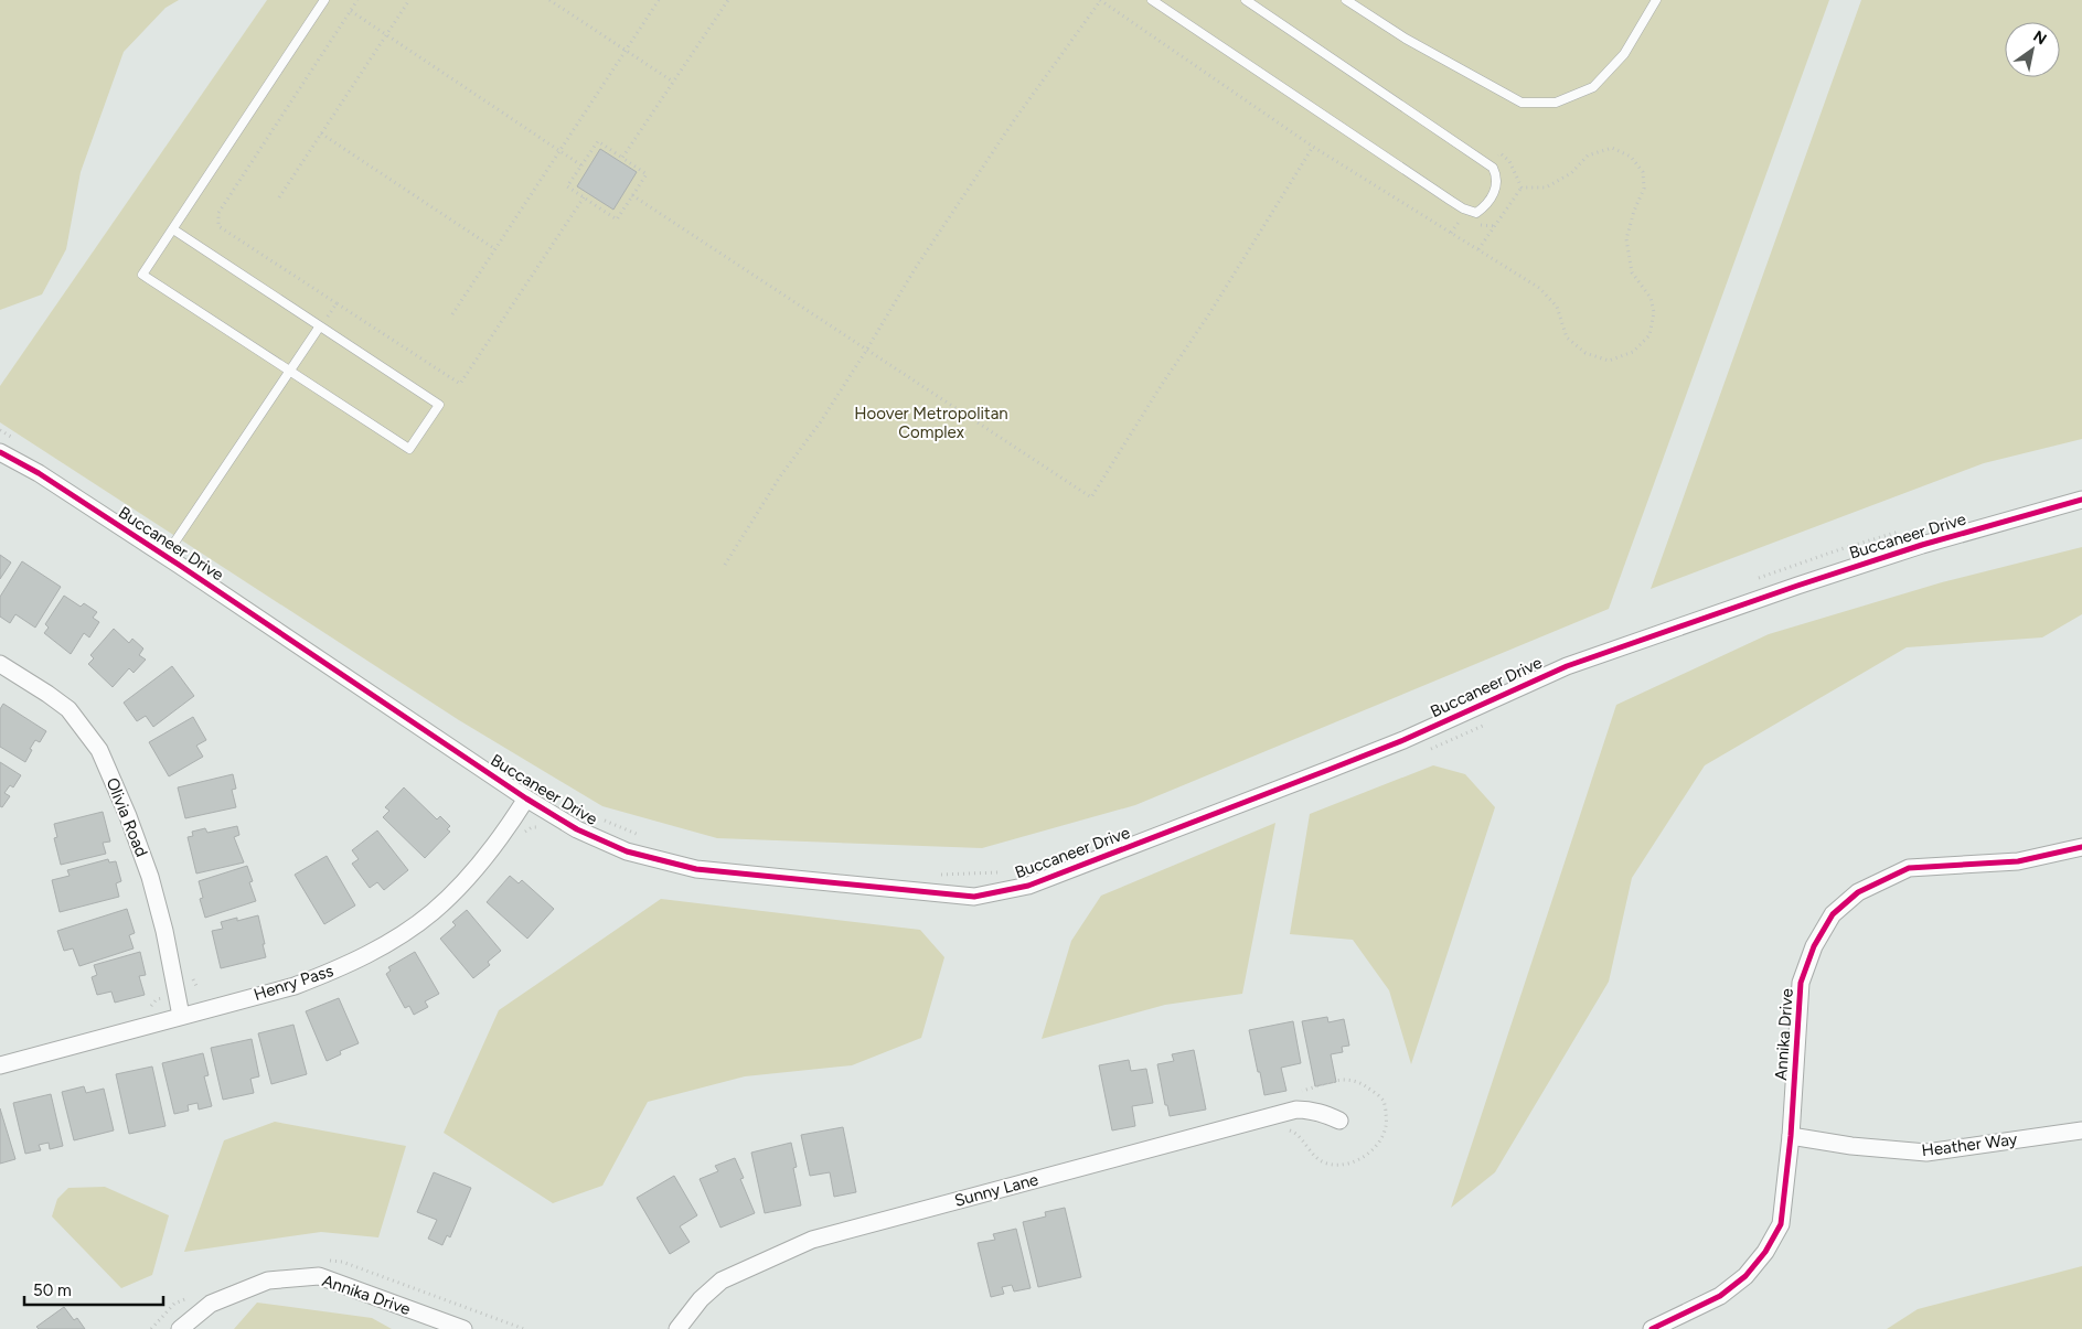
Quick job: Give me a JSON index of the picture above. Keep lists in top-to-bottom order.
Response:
{
  "streets": {
    "street": [
      "Buccaneer Drive",
      "Olivia Road",
      "Henry Pass",
      "Annika Drive",
      "Heather Way",
      "Sunny Lane"
    ]
  },
  "crossings": [
    ["Buccaneer Drive", "Henry Pass"],
    ["Olivia Road", "Henry Pass"],
    ["Annika Drive", "Heather Way"]
  ],
  "parks": ["Hoover Metropolitan Complex"],
  "scale_bar": "50 m",
  "north": "top right"
}
